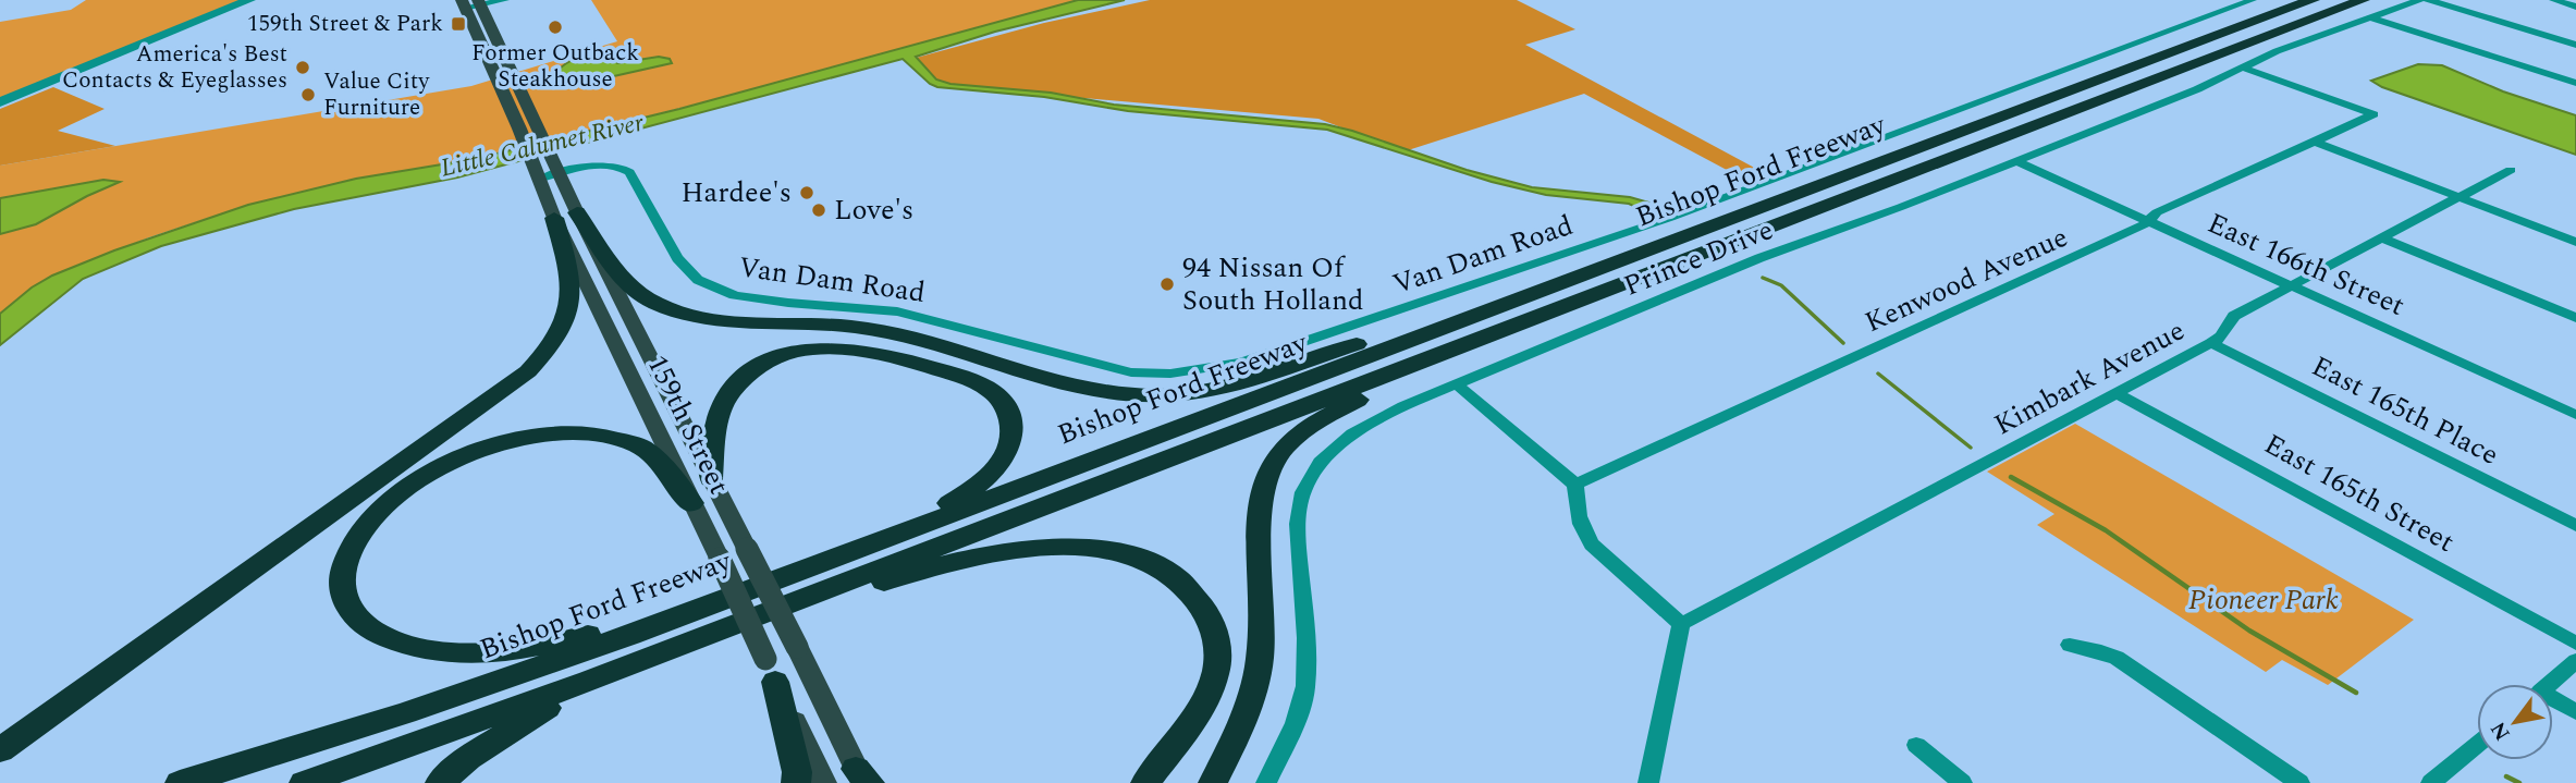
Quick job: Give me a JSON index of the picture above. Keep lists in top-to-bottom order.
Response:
{
  "streets": {
    "highway": ["Bishop Ford Freeway"],
    "main road": ["159th Street"],
    "street": [
      "Van Dam Road",
      "Prince Drive",
      "East 166th Street",
      "Kenwood Avenue",
      "Kimbark Avenue",
      "East 165th Place",
      "East 165th Street"
    ]
  },
  "crossings": [
    ["Prince Drive", "East 166th Street"],
    ["Prince Drive", "Kenwood Avenue"],
    ["East 166th Street", "Kenwood Avenue"],
    ["East 166th Street", "Kimbark Avenue"],
    ["Kimbark Avenue", "East 165th Place"],
    ["Kimbark Avenue", "East 165th Street"]
  ],
  "water": ["Little Calumet River"],
  "parks": ["Pioneer Park"],
  "places": {
    "transit": ["159th Street & Park"],
    "other": [
      "Former Outback Steakhouse",
      "America's Best Contacts & Eyeglasses",
      "Value City Furniture",
      "Hardee's",
      "Love's",
      "94 Nissan Of South Holland"
    ]
  },
  "north": "bottom left"
}
